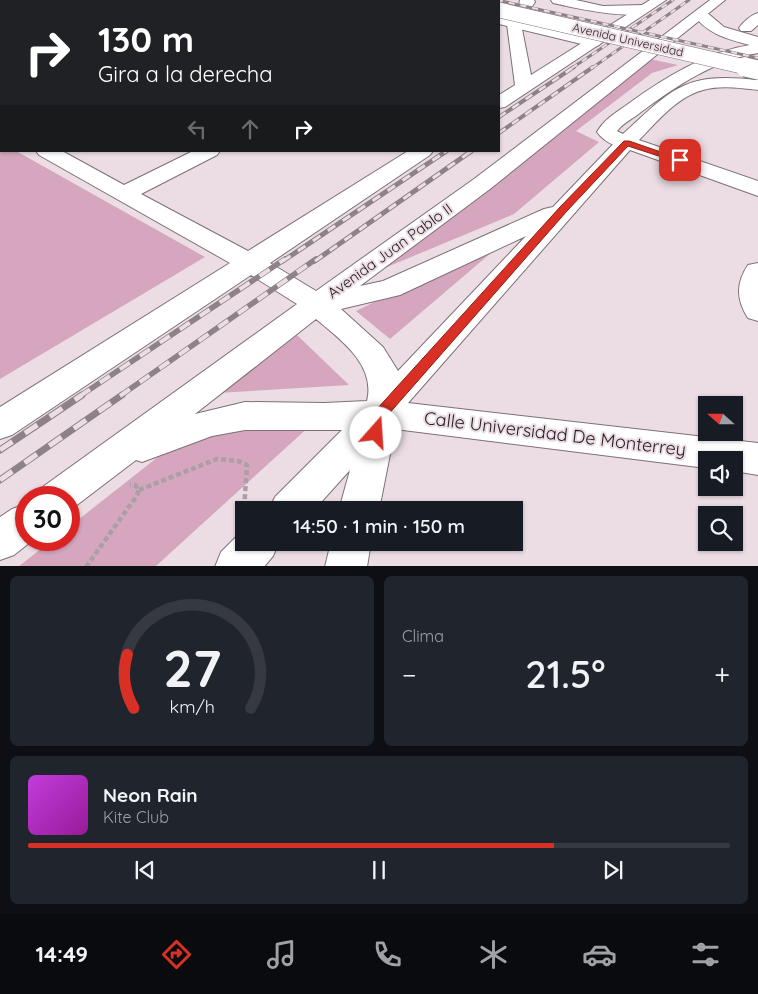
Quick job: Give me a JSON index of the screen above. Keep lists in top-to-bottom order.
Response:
{
  "streets": {
    "main road": ["Avenida Universidad", "Avenida Juan Pablo II", "Calle Universidad De Monterrey"]
  },
  "crossings": [
    ["Avenida Juan Pablo II", "Calle Universidad De Monterrey"]
  ],
  "north": "left",
  "page": {
    "turn": ["130 m", "Gira a la derecha"],
    "limit": "30",
    "trip": "14:50 · 1 min · 150 m",
    "tile": "Clima",
    "heat": ["−", "21.5°", "+"],
    "song": ["Neon Rain", "Kite Club"],
    "tabs": "14:49",
    "gauge": ["27", "km/h"]
  }
}
